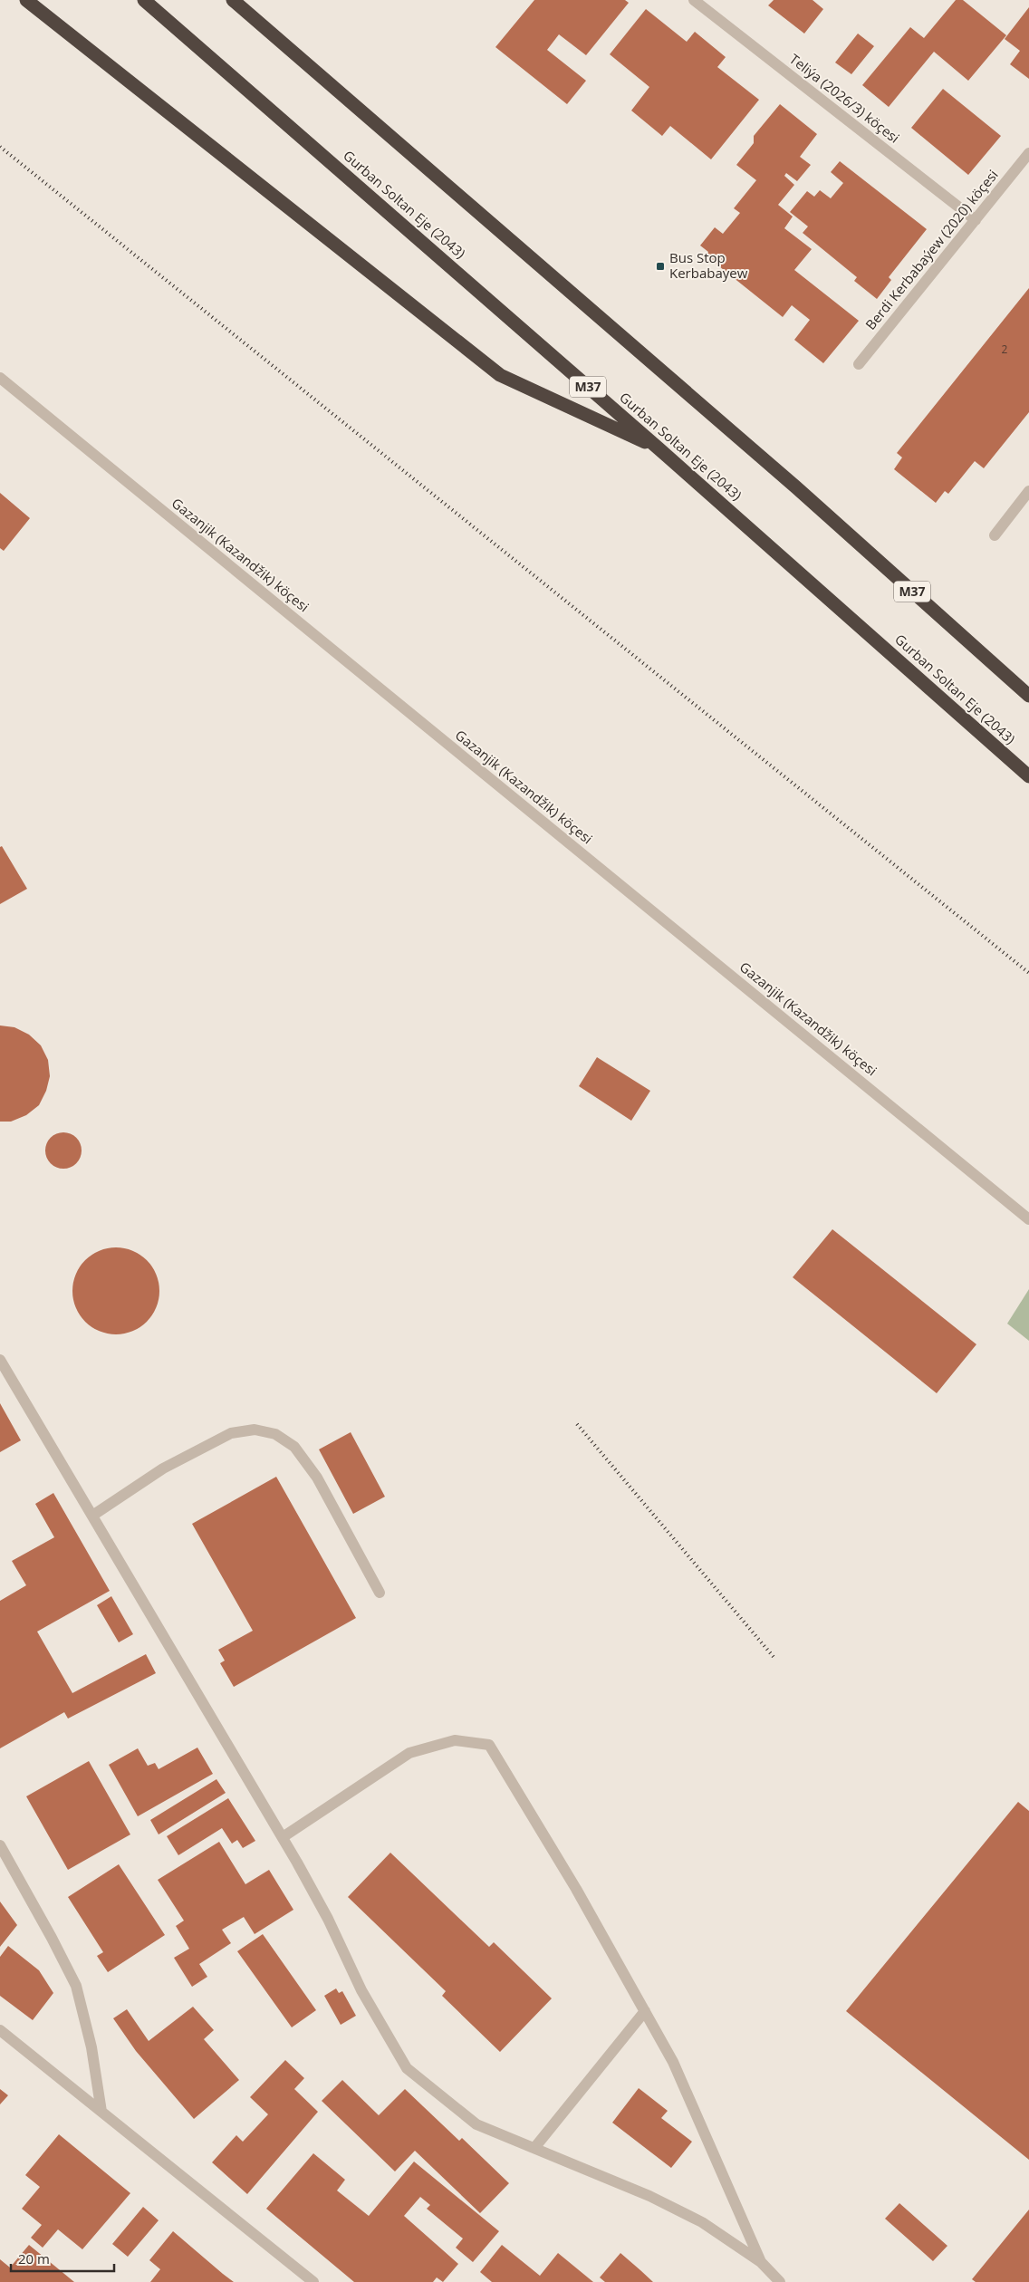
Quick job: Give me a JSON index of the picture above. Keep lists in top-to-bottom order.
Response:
{
  "streets": {
    "highway": ["Gurban Soltan Eje (2043)", "M37"],
    "street": ["Teliýa (2026/3) köçesi", "Berdi Kerbabaýew (2020) köçesi", "Gazanjik (Kazandžik) köçesi"]
  },
  "crossings": [
    ["Teliýa (2026/3) köçesi", "Berdi Kerbabaýew (2020) köçesi"]
  ],
  "places": {
    "transit": ["Bus Stop Kerbabayew"]
  },
  "house_numbers": ["2"],
  "scale_bar": "20 m"
}
